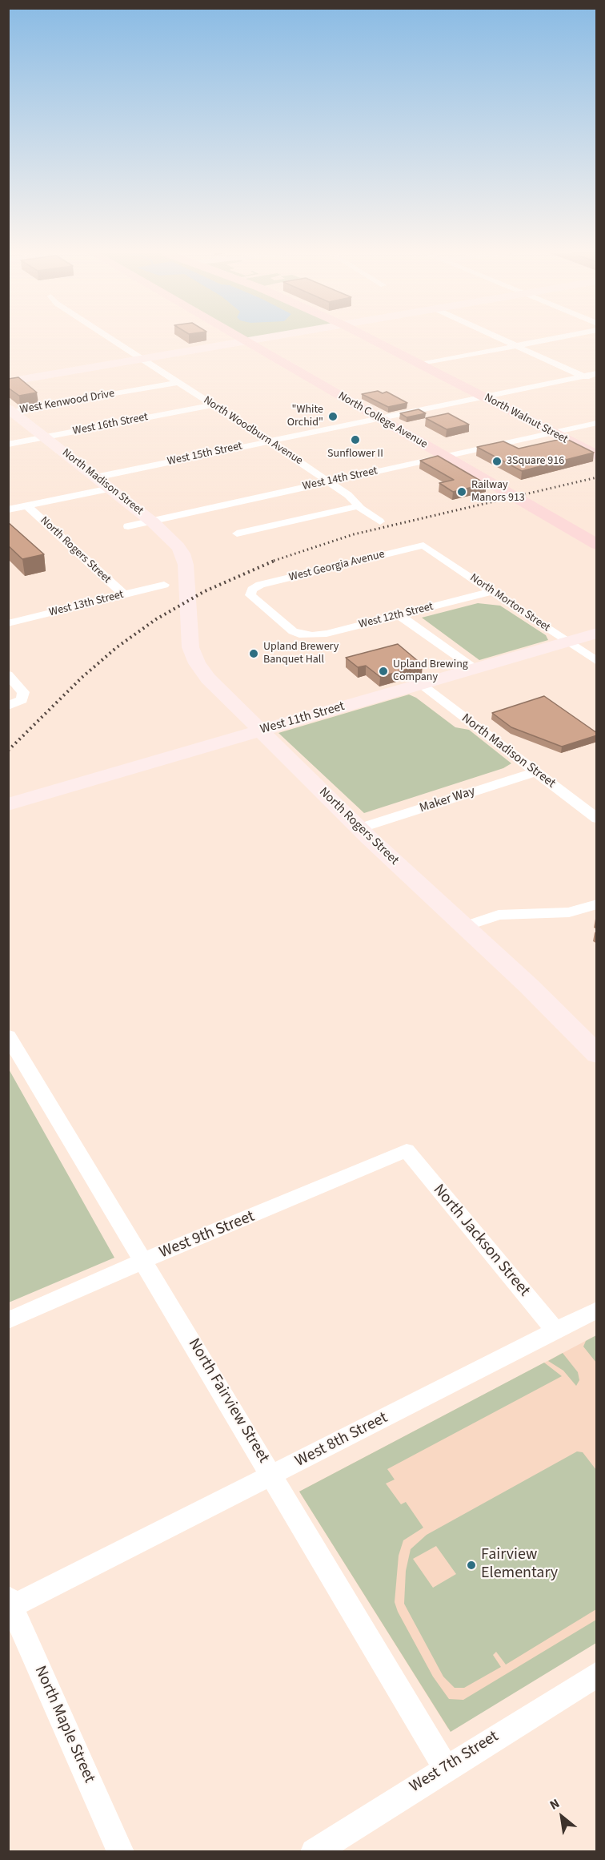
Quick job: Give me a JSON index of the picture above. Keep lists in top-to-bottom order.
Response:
{
  "streets": {
    "main road": ["North Walnut Street", "North College Avenue"],
    "street": [
      "West Kenwood Drive",
      "West 16th Street",
      "North Woodburn Avenue",
      "West 15th Street",
      "West 14th Street",
      "North Madison Street",
      "North Rogers Street",
      "West Georgia Avenue",
      "North Morton Street",
      "West 13th Street",
      "West 12th Street",
      "West 11th Street",
      "Maker Way",
      "West 9th Street",
      "North Jackson Street",
      "North Fairview Street",
      "West 8th Street",
      "North Maple Street",
      "West 7th Street"
    ]
  },
  "crossings": [
    ["West Kenwood Drive", "North Woodburn Avenue"],
    ["West Kenwood Drive", "North Madison Street"],
    ["North Walnut Street", "West 15th Street"],
    ["North Walnut Street", "West 14th Street"],
    ["North College Avenue", "West 15th Street"],
    ["North College Avenue", "West 14th Street"],
    ["West 16th Street", "North Woodburn Avenue"],
    ["West 16th Street", "North Madison Street"],
    ["North Woodburn Avenue", "West 15th Street"],
    ["North Woodburn Avenue", "West 14th Street"],
    ["West 15th Street", "North Madison Street"],
    ["West 14th Street", "North Madison Street"],
    ["North Madison Street", "North Rogers Street"],
    ["North Madison Street", "West 11th Street"],
    ["North Madison Street", "Maker Way"],
    ["North Rogers Street", "West 13th Street"],
    ["North Rogers Street", "West 11th Street"],
    ["North Rogers Street", "Maker Way"],
    ["West Georgia Avenue", "North Morton Street"],
    ["West Georgia Avenue", "West 12th Street"],
    ["North Morton Street", "West 12th Street"],
    ["North Morton Street", "West 11th Street"],
    ["West 9th Street", "North Jackson Street"],
    ["West 9th Street", "North Fairview Street"],
    ["North Jackson Street", "West 8th Street"],
    ["North Fairview Street", "West 8th Street"],
    ["North Fairview Street", "West 7th Street"],
    ["West 8th Street", "North Maple Street"]
  ],
  "places": [
    "\"White Orchid\"",
    "Sunflower II",
    "3Square 916",
    "Railway Manors 913",
    "Upland Brewery Banquet Hall",
    "Upland Brewing Company",
    "Fairview Elementary"
  ],
  "north": "top left"
}
